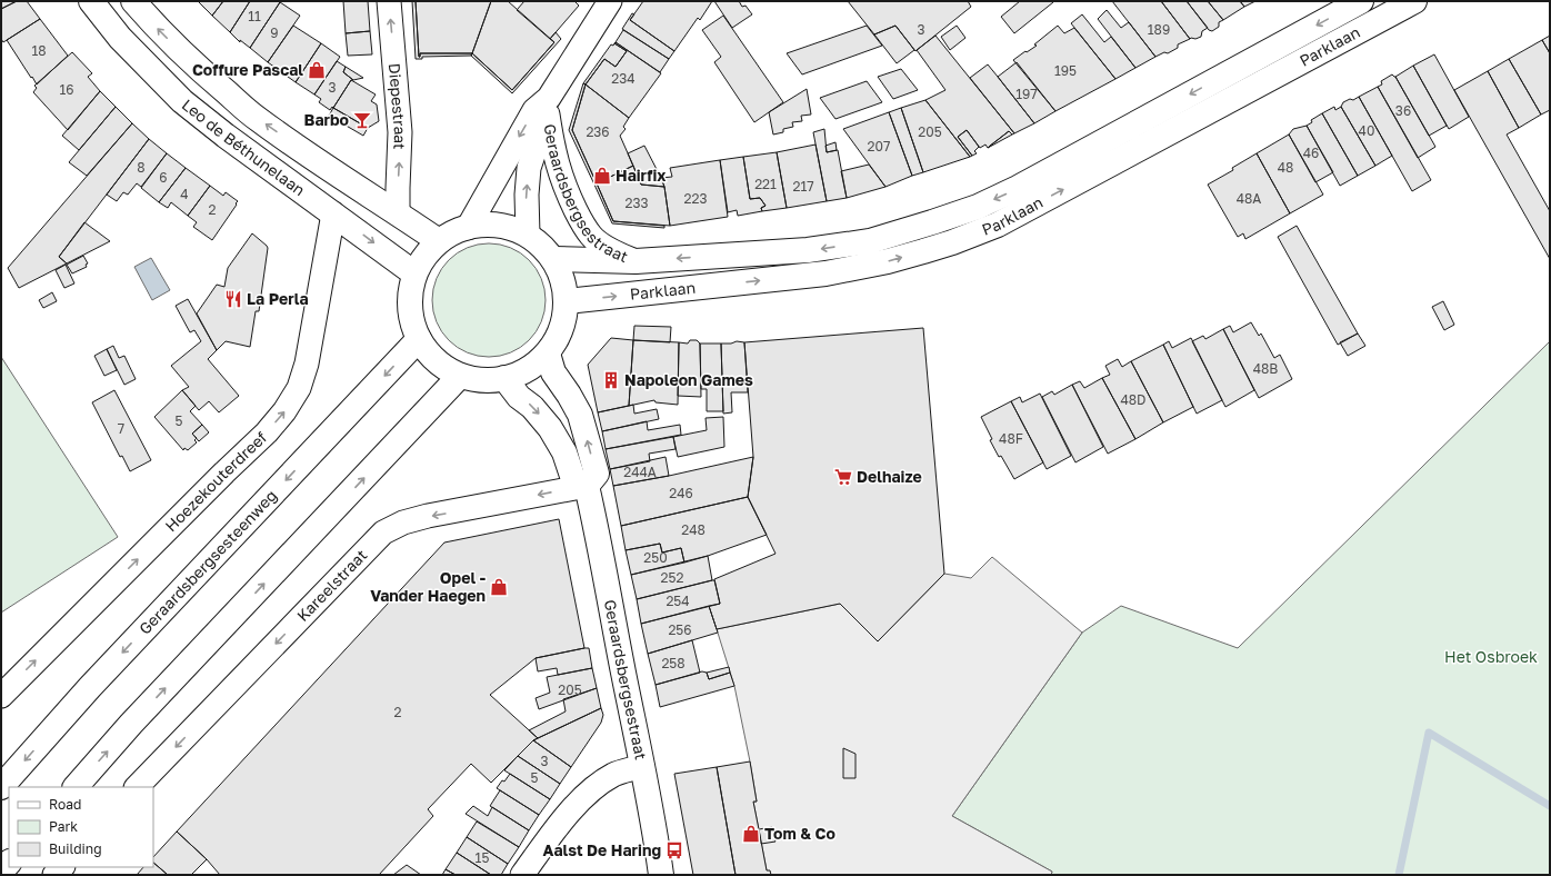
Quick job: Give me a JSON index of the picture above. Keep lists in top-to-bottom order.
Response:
{
  "streets": {
    "main road": [
      "Parklaan",
      "Leo de Béthunelaan",
      "Geraardsbergsestraat",
      "Geraardsbergsesteenweg"
    ],
    "street": ["Diepestraat", "Hoezekouterdreef", "Kareelstraat"]
  },
  "crossings": [
    ["Parklaan", "Leo de Béthunelaan"],
    ["Parklaan", "Geraardsbergsestraat"],
    ["Parklaan", "Geraardsbergsesteenweg"],
    ["Diepestraat", "Leo de Béthunelaan"],
    ["Leo de Béthunelaan", "Geraardsbergsestraat"],
    ["Leo de Béthunelaan", "Hoezekouterdreef"],
    ["Leo de Béthunelaan", "Geraardsbergsesteenweg"],
    ["Geraardsbergsestraat", "Geraardsbergsesteenweg"],
    ["Geraardsbergsestraat", "Kareelstraat"]
  ],
  "one_way": ["Diepestraat", "Hoezekouterdreef", "Kareelstraat"],
  "parks": ["Het Osbroek"],
  "places": {
    "shop": [
      "Coffure Pascal",
      "Hairfix",
      "Opel - Vander Haegen",
      "Tom & Co"
    ],
    "bar": ["Barbo"],
    "restaurant": ["La Perla"],
    "building": ["Napoleon Games"],
    "supermarket": ["Delhaize"],
    "bus stop": ["Aalst De Haring"]
  },
  "house_numbers": [
    "11",
    "3",
    "189",
    "9",
    "18",
    "195",
    "234",
    "3",
    "16",
    "197",
    "36",
    "40",
    "236",
    "205",
    "207",
    "46",
    "8",
    "48",
    "6",
    "221",
    "217",
    "4",
    "223",
    "48A",
    "233",
    "2",
    "48B",
    "48D",
    "5",
    "7",
    "48F",
    "244A",
    "246",
    "248",
    "250",
    "252",
    "254",
    "256",
    "258",
    "205",
    "2",
    "3",
    "5",
    "15"
  ],
  "legend": ["Road", "Park", "Building"]
}
